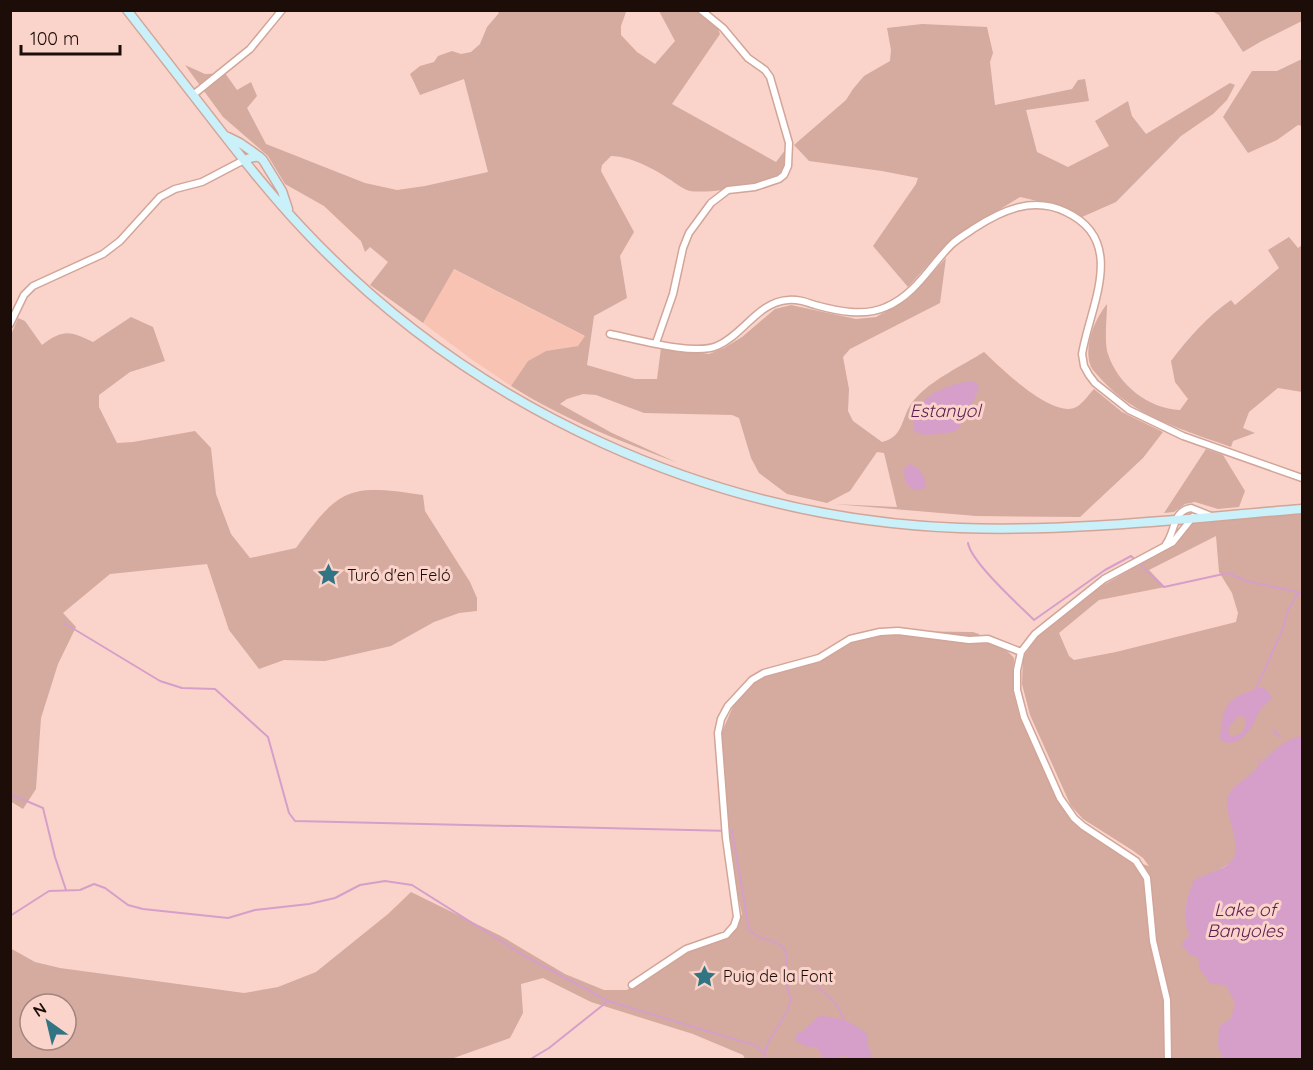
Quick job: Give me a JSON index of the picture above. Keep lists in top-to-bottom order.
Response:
{
  "water": ["Estanyol", "Lake of Banyoles"],
  "places": {
    "place": ["Turó d'en Feló", "Puig de la Font"]
  },
  "scale_bar": "100 m",
  "north": "top left"
}
